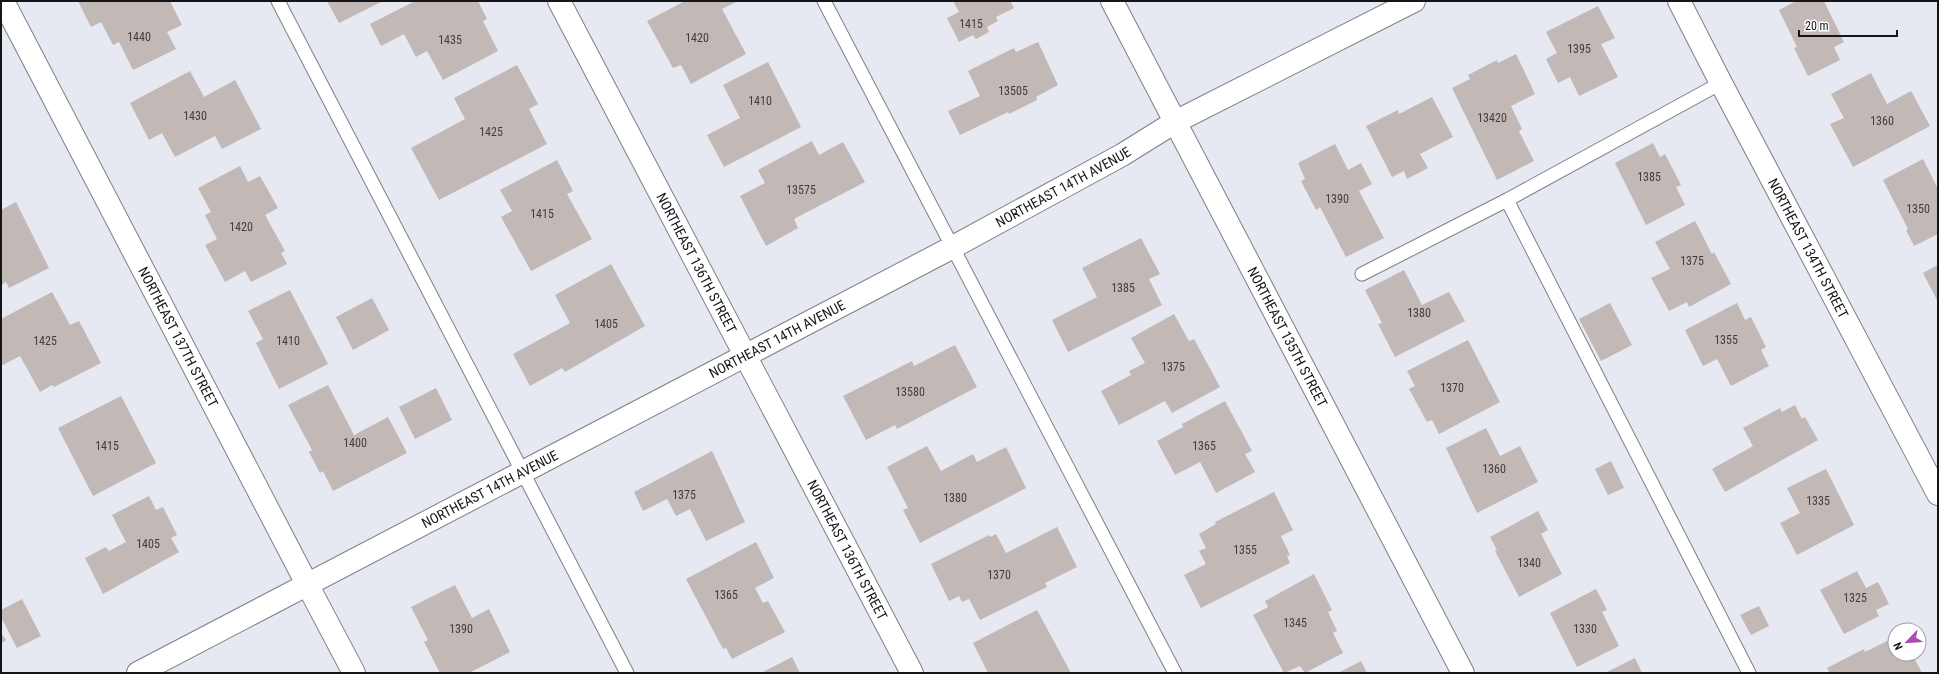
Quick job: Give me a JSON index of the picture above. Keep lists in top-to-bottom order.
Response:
{
  "streets": {
    "street": [
      "NORTHEAST 14TH AVENUE",
      "NORTHEAST 134TH STREET",
      "NORTHEAST 136TH STREET",
      "NORTHEAST 137TH STREET",
      "NORTHEAST 135TH STREET"
    ]
  },
  "crossings": [
    ["NORTHEAST 14TH AVENUE", "NORTHEAST 136TH STREET"],
    ["NORTHEAST 14TH AVENUE", "NORTHEAST 137TH STREET"],
    ["NORTHEAST 14TH AVENUE", "NORTHEAST 135TH STREET"]
  ],
  "house_numbers": [
    "1415",
    "1440",
    "1420",
    "1435",
    "1395",
    "13505",
    "1410",
    "1430",
    "13420",
    "1360",
    "1425",
    "1385",
    "13575",
    "1390",
    "1350",
    "1415",
    "1420",
    "1375",
    "1385",
    "1380",
    "1405",
    "1355",
    "1425",
    "1410",
    "1375",
    "1370",
    "13580",
    "1400",
    "1415",
    "1365",
    "1360",
    "1375",
    "1380",
    "1335",
    "1405",
    "1355",
    "1340",
    "1370",
    "1365",
    "1325",
    "1345",
    "1390",
    "1330"
  ],
  "scale_bar": "20 m",
  "north": "bottom left"
}
